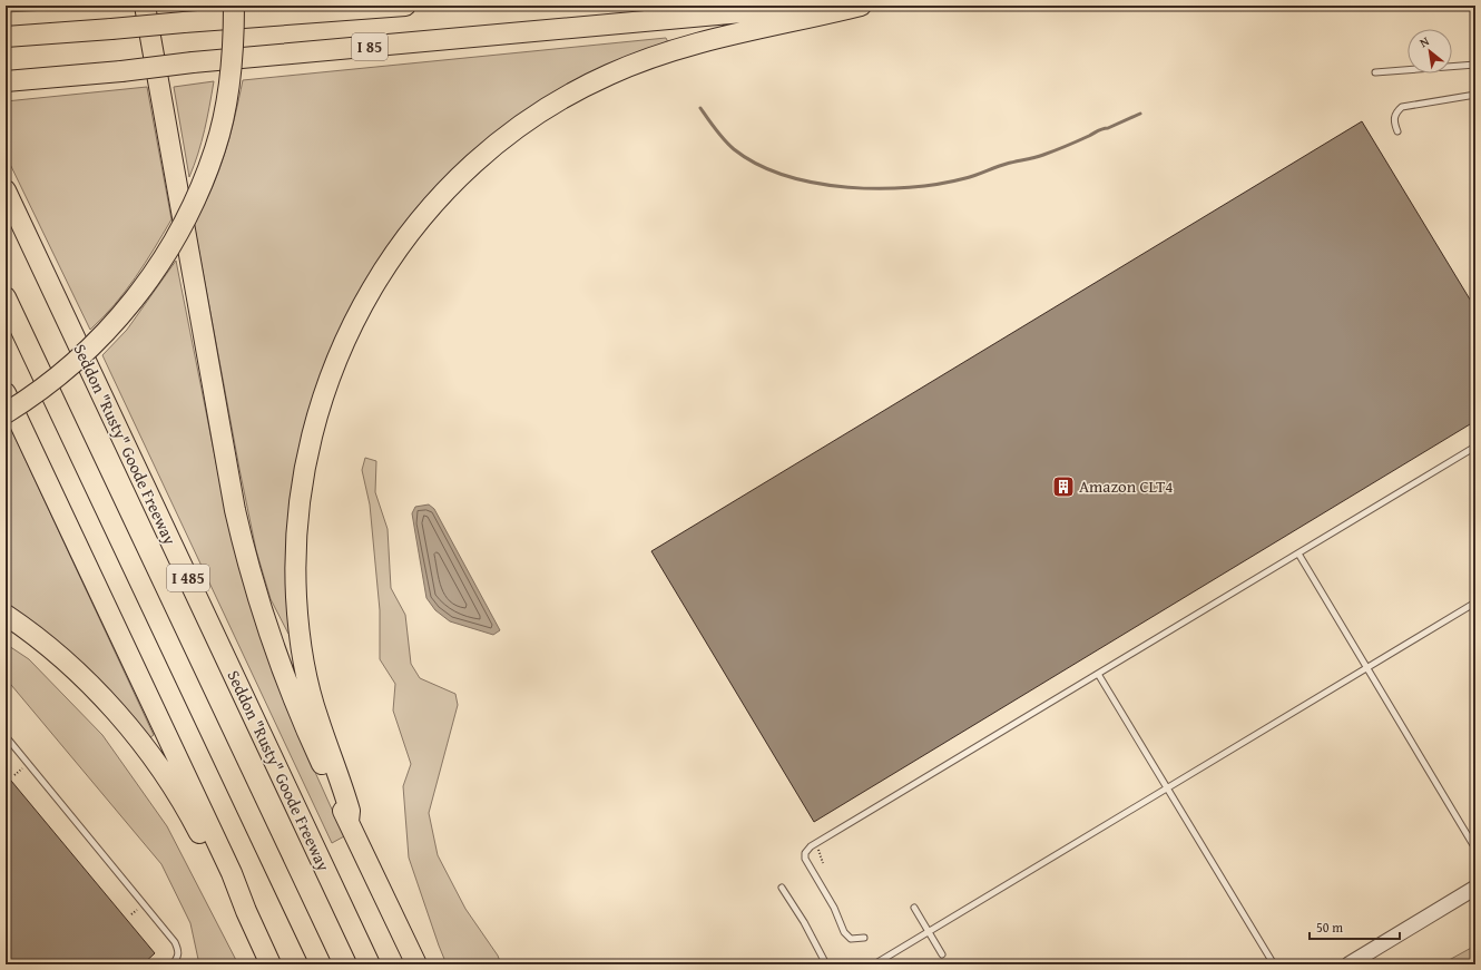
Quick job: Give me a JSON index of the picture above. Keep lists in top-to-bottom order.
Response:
{
  "streets": {
    "highway": ["I 85", "Seddon \"Rusty\" Goode Freeway", "I 485"]
  },
  "places": {
    "building": ["Amazon CLT4"]
  },
  "scale_bar": "50 m",
  "north": "top left"
}
